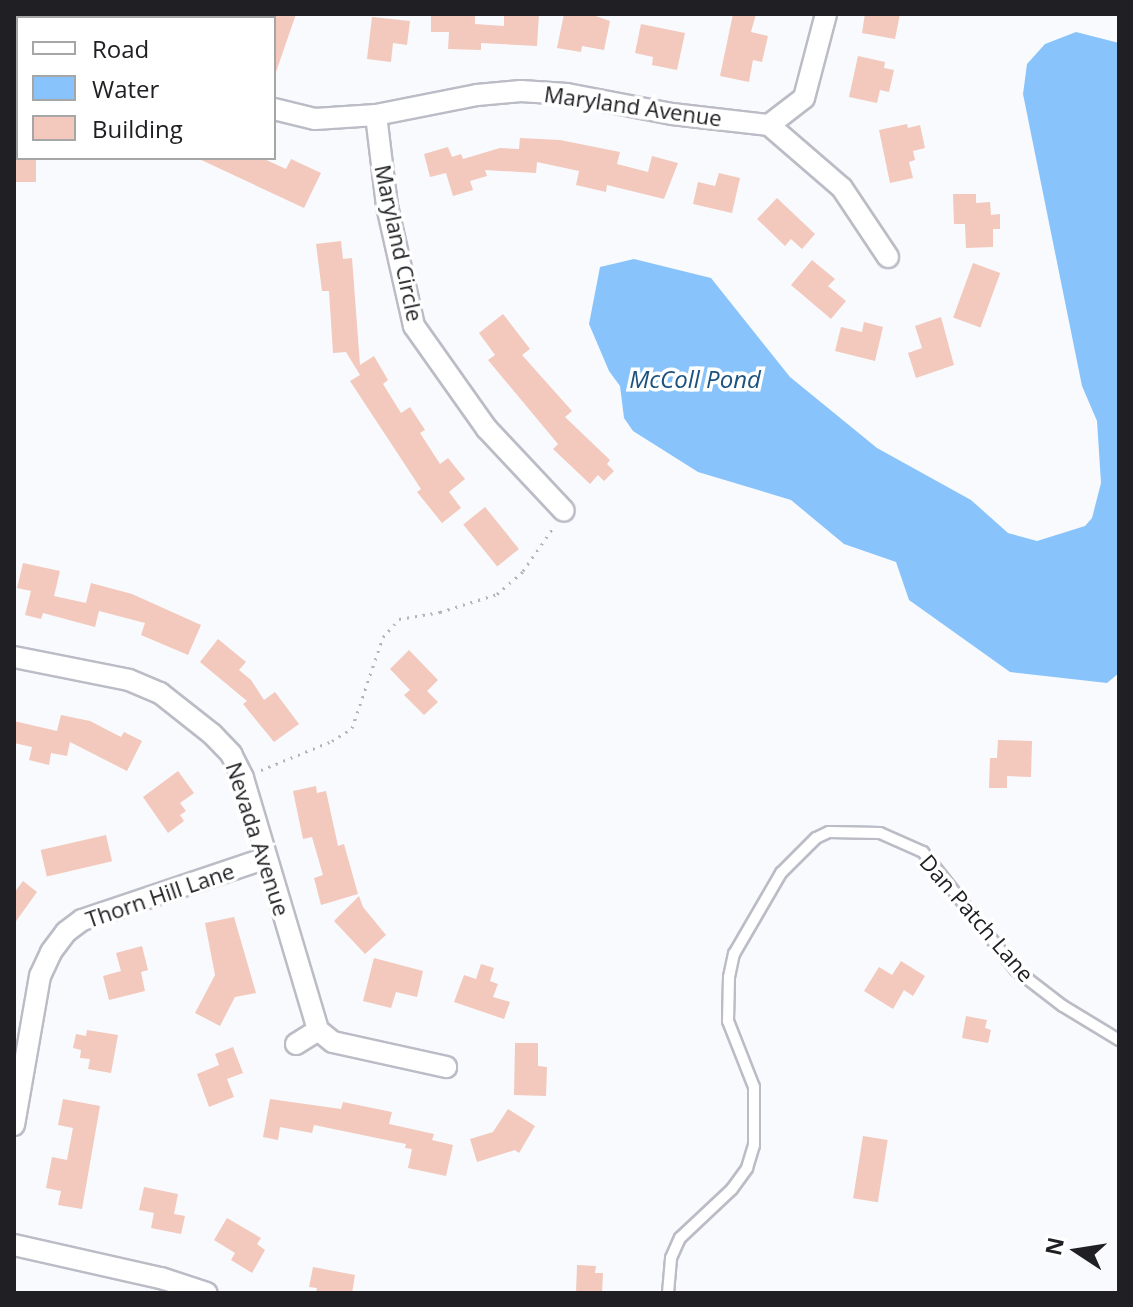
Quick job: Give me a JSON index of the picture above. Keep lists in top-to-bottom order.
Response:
{
  "streets": {
    "street": [
      "Maryland Avenue",
      "Maryland Circle",
      "Nevada Avenue",
      "Thorn Hill Lane"
    ],
    "lane": ["Dan Patch Lane"]
  },
  "crossings": [
    ["Maryland Avenue", "Maryland Circle"],
    ["Nevada Avenue", "Thorn Hill Lane"]
  ],
  "water": ["McColl Pond"],
  "legend": ["Road", "Water", "Building"],
  "north": "left"
}
